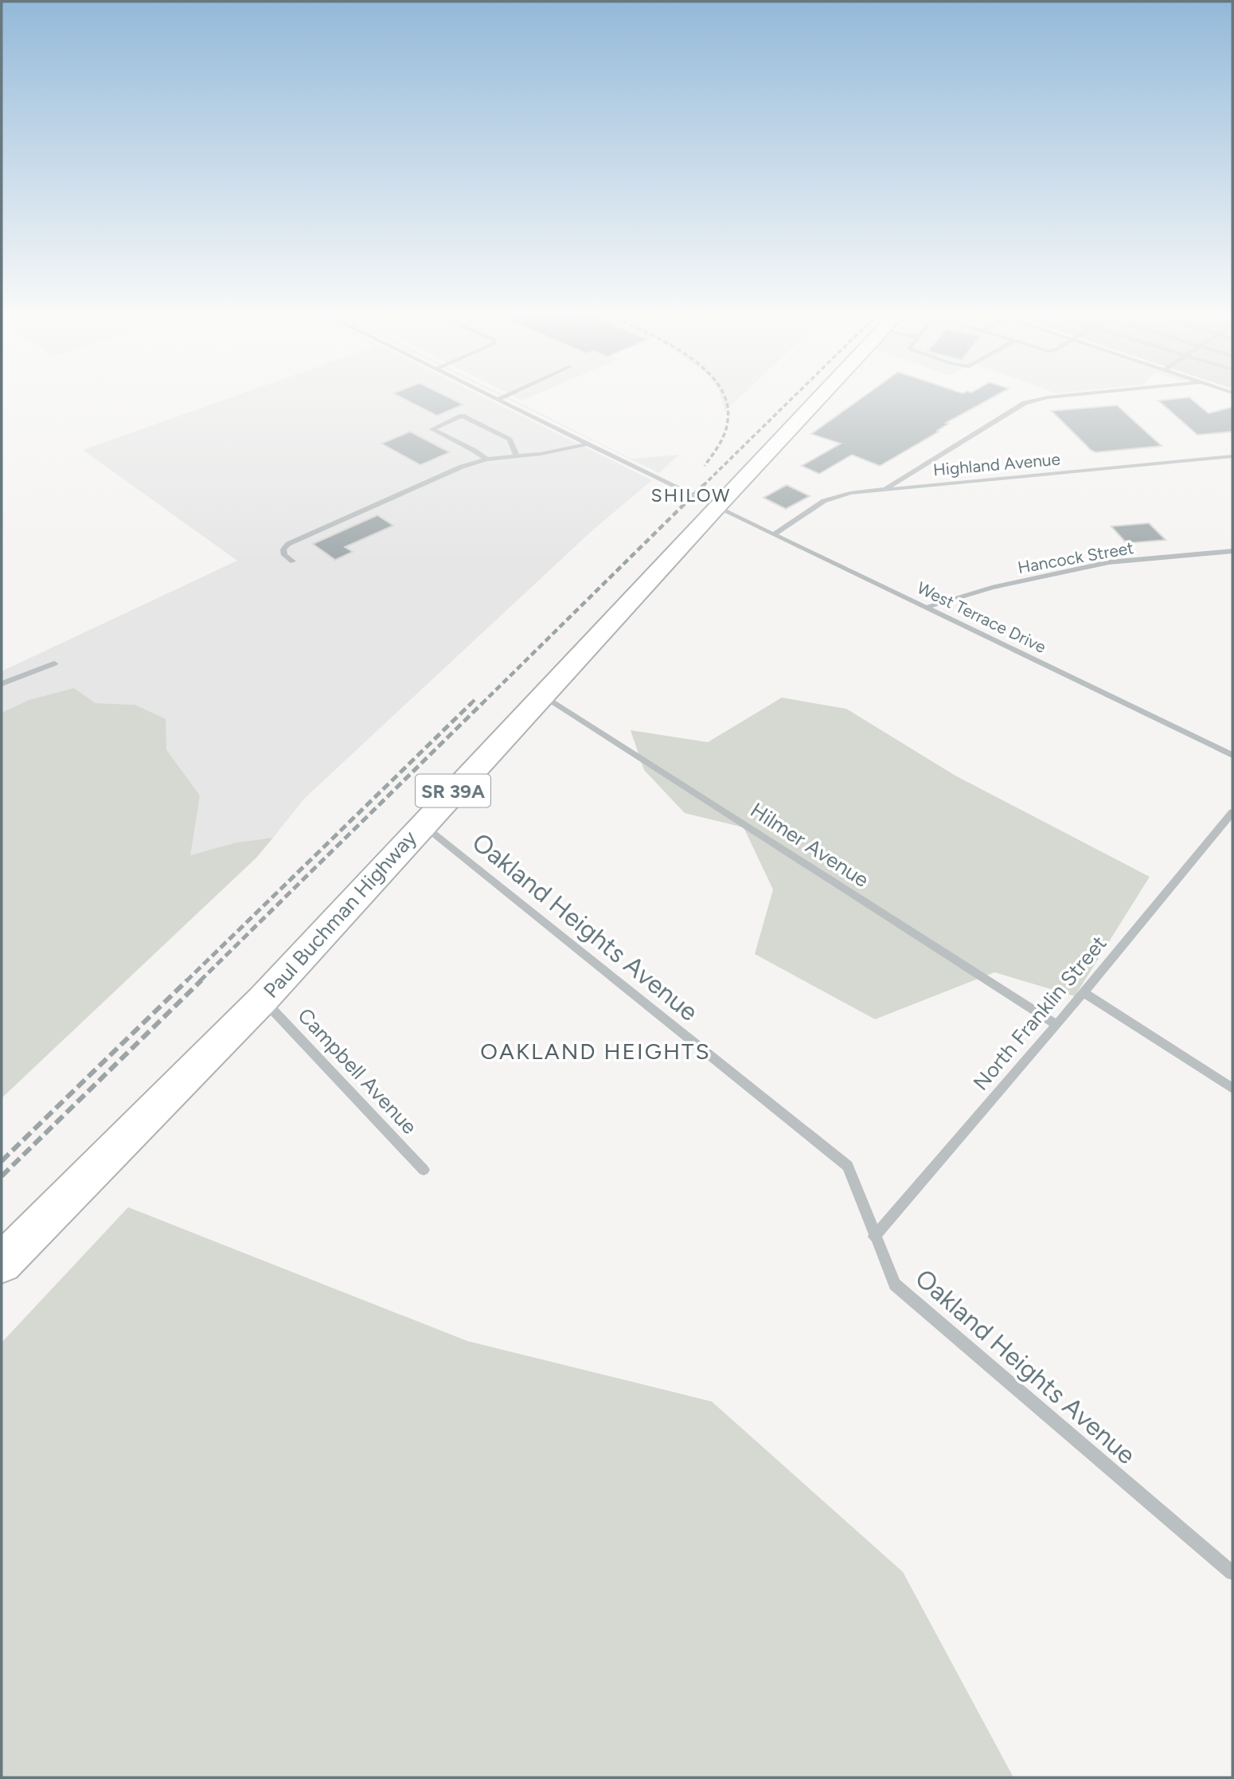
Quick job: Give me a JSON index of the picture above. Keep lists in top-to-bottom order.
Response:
{
  "streets": {
    "main road": ["SR 39A", "Paul Buchman Highway"],
    "street": [
      "Highland Avenue",
      "Hancock Street",
      "West Terrace Drive",
      "Hilmer Avenue",
      "Oakland Heights Avenue",
      "North Franklin Street",
      "Campbell Avenue"
    ]
  },
  "crossings": [
    ["Highland Avenue", "West Terrace Drive"],
    ["Hancock Street", "West Terrace Drive"],
    ["West Terrace Drive", "Paul Buchman Highway"],
    ["Hilmer Avenue", "Paul Buchman Highway"],
    ["Hilmer Avenue", "North Franklin Street"],
    ["Paul Buchman Highway", "Oakland Heights Avenue"],
    ["Paul Buchman Highway", "Campbell Avenue"],
    ["Oakland Heights Avenue", "North Franklin Street"]
  ],
  "districts": ["SHILOW", "OAKLAND HEIGHTS"]
}
